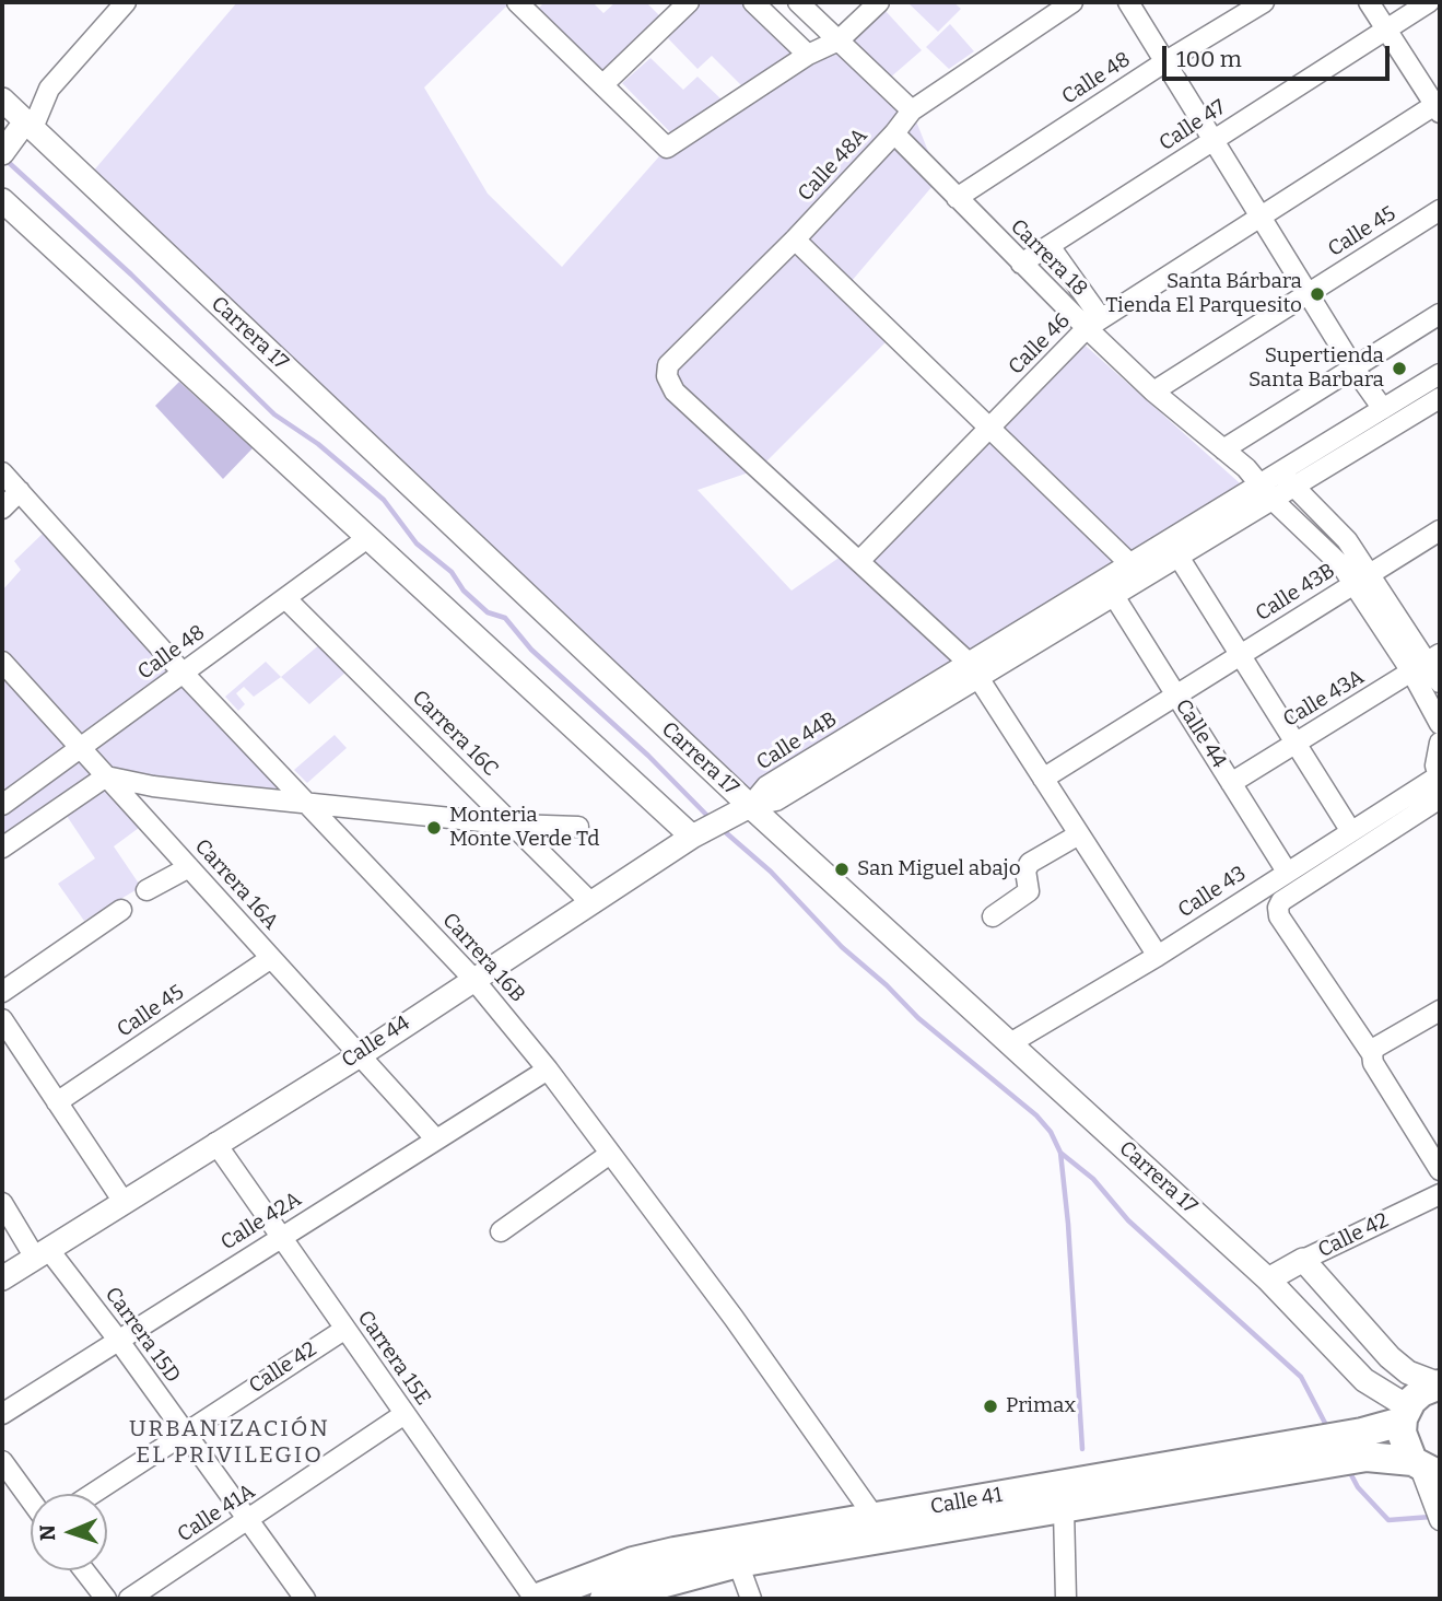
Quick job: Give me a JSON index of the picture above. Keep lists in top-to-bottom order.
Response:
{
  "streets": {
    "main road": ["Calle 41"],
    "street": [
      "Calle 48",
      "Calle 47",
      "Calle 48A",
      "Calle 45",
      "Carrera 18",
      "Carrera 17",
      "Calle 46",
      "Calle 43B",
      "Calle 43A",
      "Carrera 16C",
      "Calle 44",
      "Calle 44B",
      "Carrera 16A",
      "Calle 43",
      "Carrera 16B",
      "Calle 42A",
      "Calle 42",
      "Carrera 15D",
      "Carrera 15E",
      "Calle 41A"
    ]
  },
  "crossings": [
    ["Calle 48", "Carrera 18"],
    ["Calle 48", "Carrera 16C"],
    ["Calle 48", "Carrera 16A"],
    ["Calle 48", "Carrera 16B"],
    ["Calle 47", "Carrera 18"],
    ["Calle 48A", "Carrera 18"],
    ["Calle 48A", "Calle 46"],
    ["Calle 45", "Carrera 18"],
    ["Calle 45", "Carrera 16A"],
    ["Carrera 18", "Calle 46"],
    ["Carrera 18", "Calle 43B"],
    ["Carrera 18", "Calle 43A"],
    ["Carrera 18", "Calle 44B"],
    ["Carrera 17", "Calle 44"],
    ["Carrera 17", "Calle 44B"],
    ["Carrera 17", "Calle 43"],
    ["Carrera 17", "Calle 42"],
    ["Carrera 17", "Calle 41"],
    ["Calle 43B", "Calle 44"],
    ["Calle 43A", "Calle 44"],
    ["Carrera 16C", "Calle 44"],
    ["Calle 44", "Calle 44B"],
    ["Calle 44", "Carrera 16A"],
    ["Calle 44", "Calle 43"],
    ["Calle 44", "Carrera 16B"],
    ["Calle 44", "Carrera 15D"],
    ["Calle 44", "Carrera 15E"],
    ["Carrera 16A", "Calle 42A"],
    ["Carrera 16B", "Calle 42A"],
    ["Carrera 16B", "Calle 41"],
    ["Calle 42A", "Carrera 15D"],
    ["Calle 42A", "Carrera 15E"],
    ["Calle 42", "Carrera 15D"],
    ["Calle 42", "Carrera 15E"],
    ["Carrera 15D", "Calle 41A"],
    ["Carrera 15E", "Calle 41"],
    ["Carrera 15E", "Calle 41A"]
  ],
  "districts": ["URBANIZACIÓN EL PRIVILEGIO"],
  "places": [
    "Santa Bárbara Tienda El Parquesito",
    "Supertienda Santa Barbara",
    "Monteria Monte Verde Td",
    "San Miguel abajo",
    "Primax"
  ],
  "scale_bar": "100 m",
  "north": "left"
}
